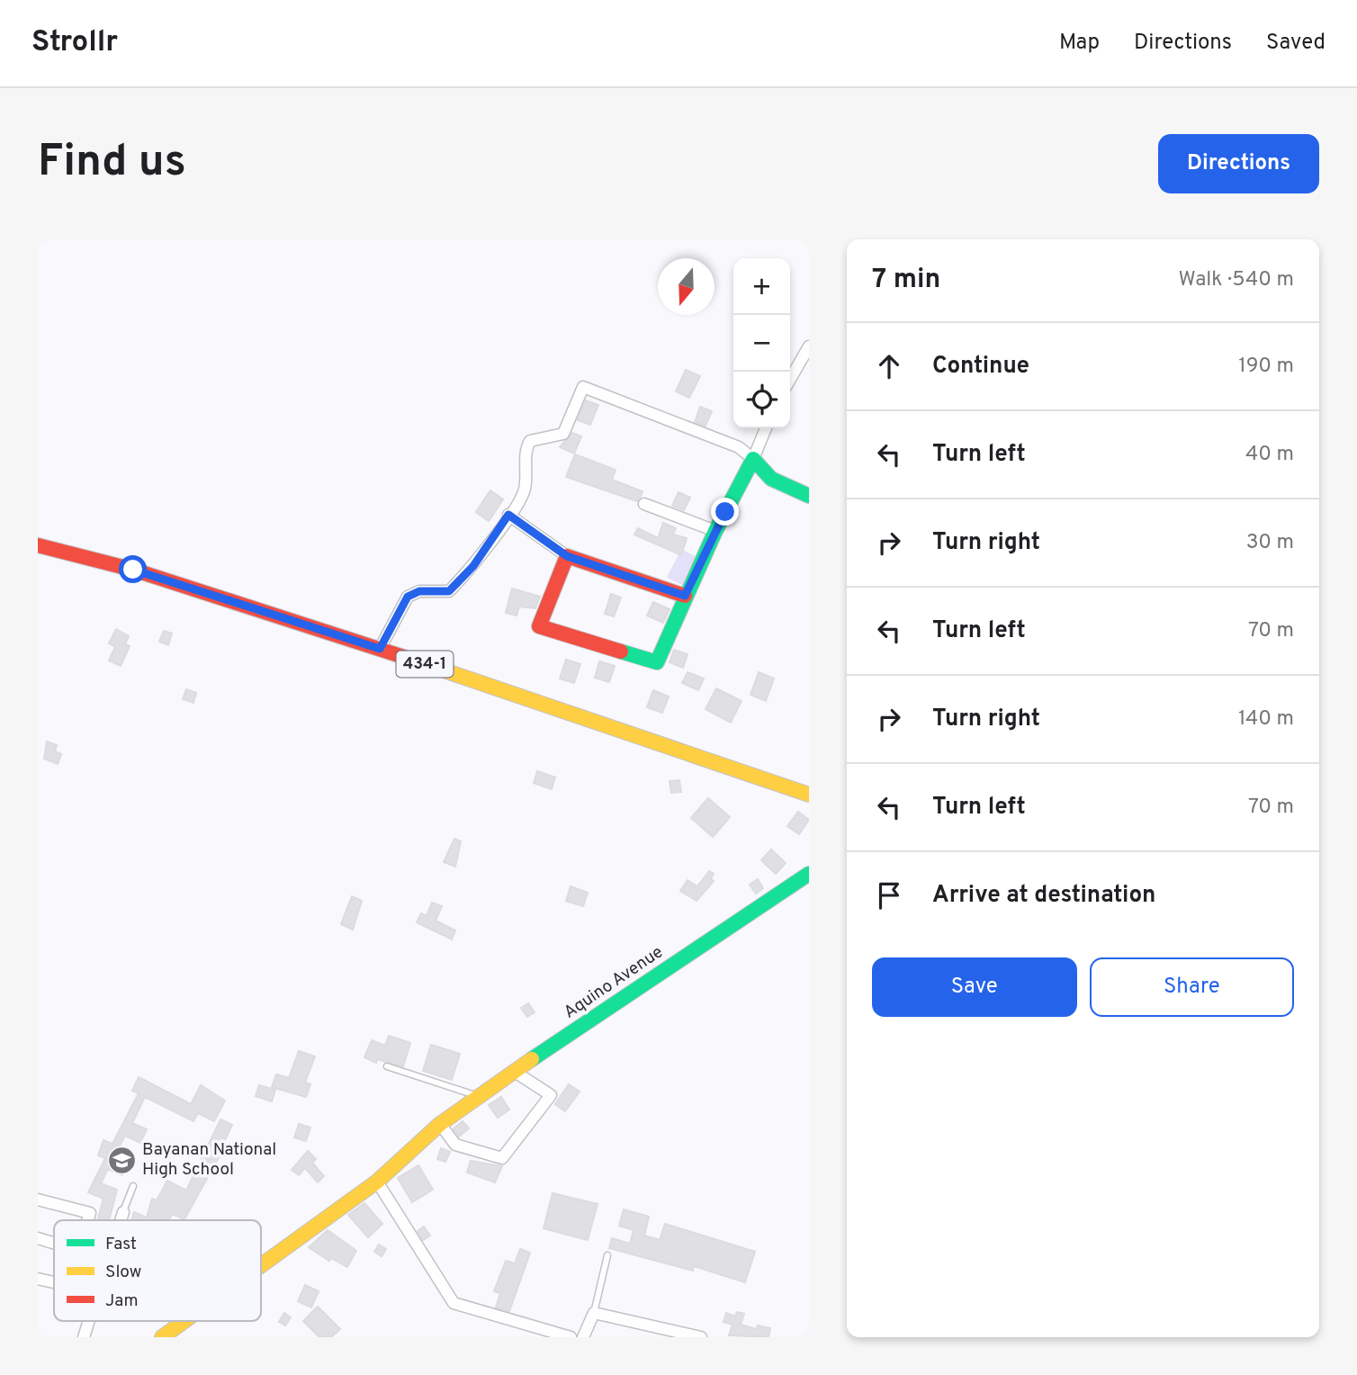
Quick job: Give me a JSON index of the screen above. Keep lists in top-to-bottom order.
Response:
{
  "streets": {
    "street": ["434-1", "Aquino Avenue"]
  },
  "places": {
    "school or university": ["Bayanan National High School"]
  },
  "legend": ["Fast", "Slow", "Jam"],
  "north": "bottom",
  "page": {
    "header": "Strollr",
    "nav": ["Map", "Directions", "Saved"],
    "buttons": [
      "Directions",
      ["Save", "Share"]
    ],
    "title": "Find us",
    "heading": ["7 min", "Walk · 540 m"],
    "map_buttons": ["+", "−"],
    "list": [
      ["Continue", "190 m"],
      ["Turn left", "40 m"],
      ["Turn right", "30 m"],
      ["Turn left", "70 m"],
      ["Turn right", "140 m"],
      ["Turn left", "70 m"],
      "Arrive at destination"
    ]
  }
}
